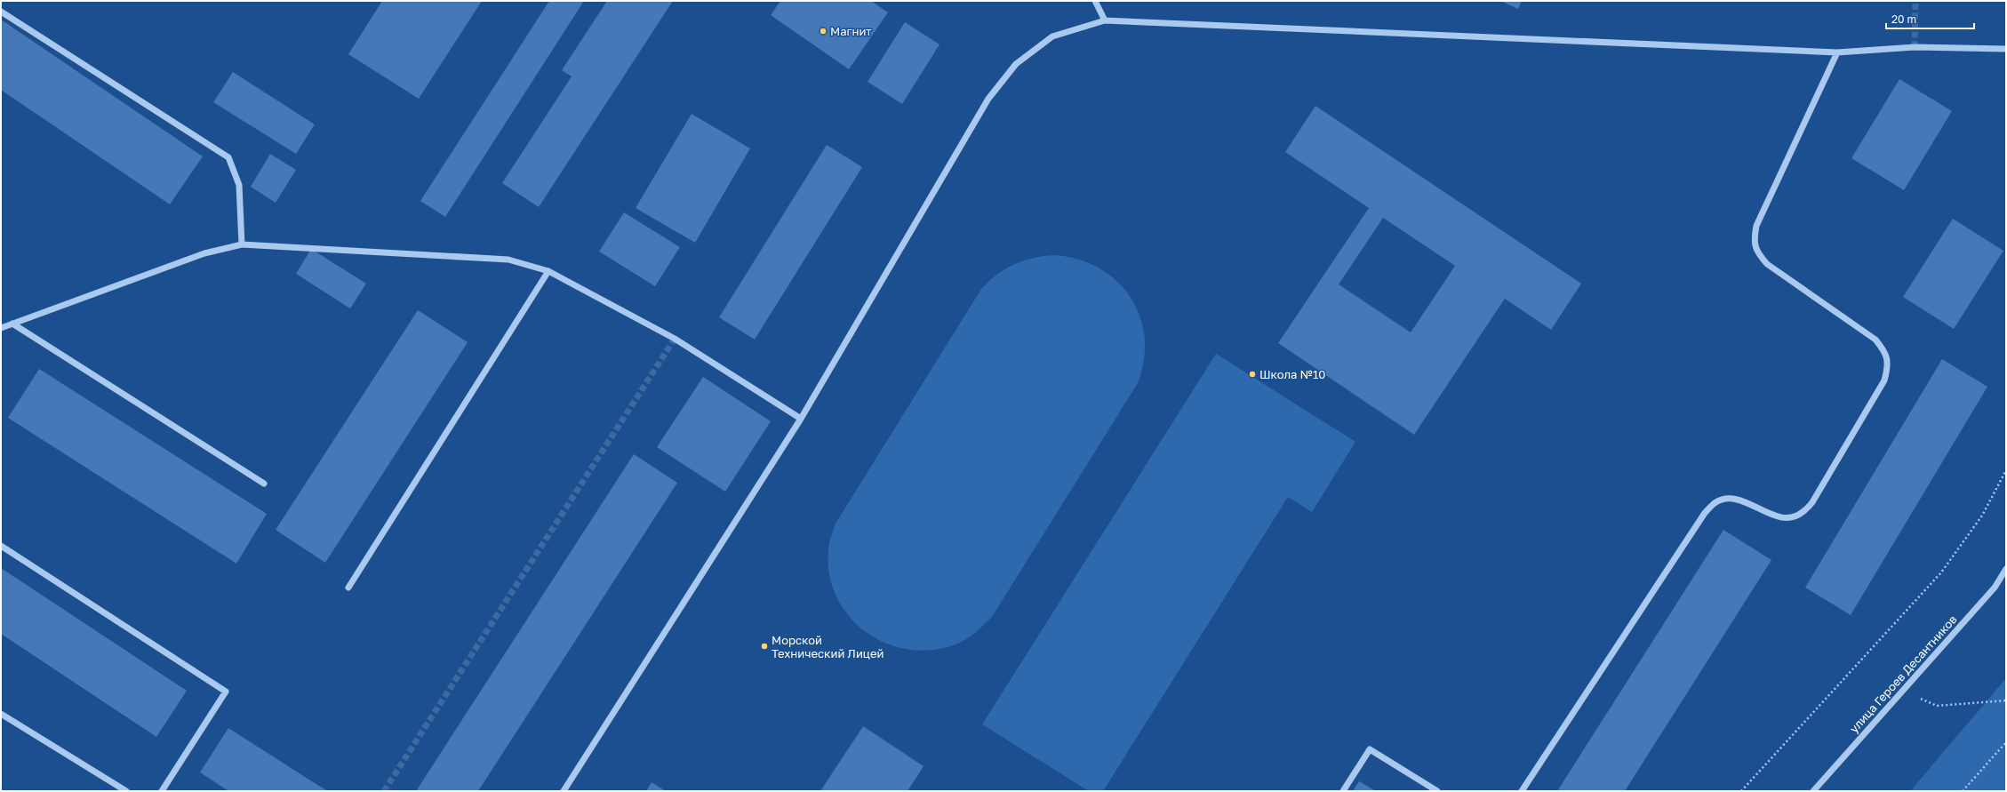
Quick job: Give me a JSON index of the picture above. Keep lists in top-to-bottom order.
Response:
{
  "streets": {
    "street": ["улица Героев Десантников"]
  },
  "places": ["Магнит", "Школа №10", "Морской Технический Лицей"],
  "scale_bar": "20 m"
}
